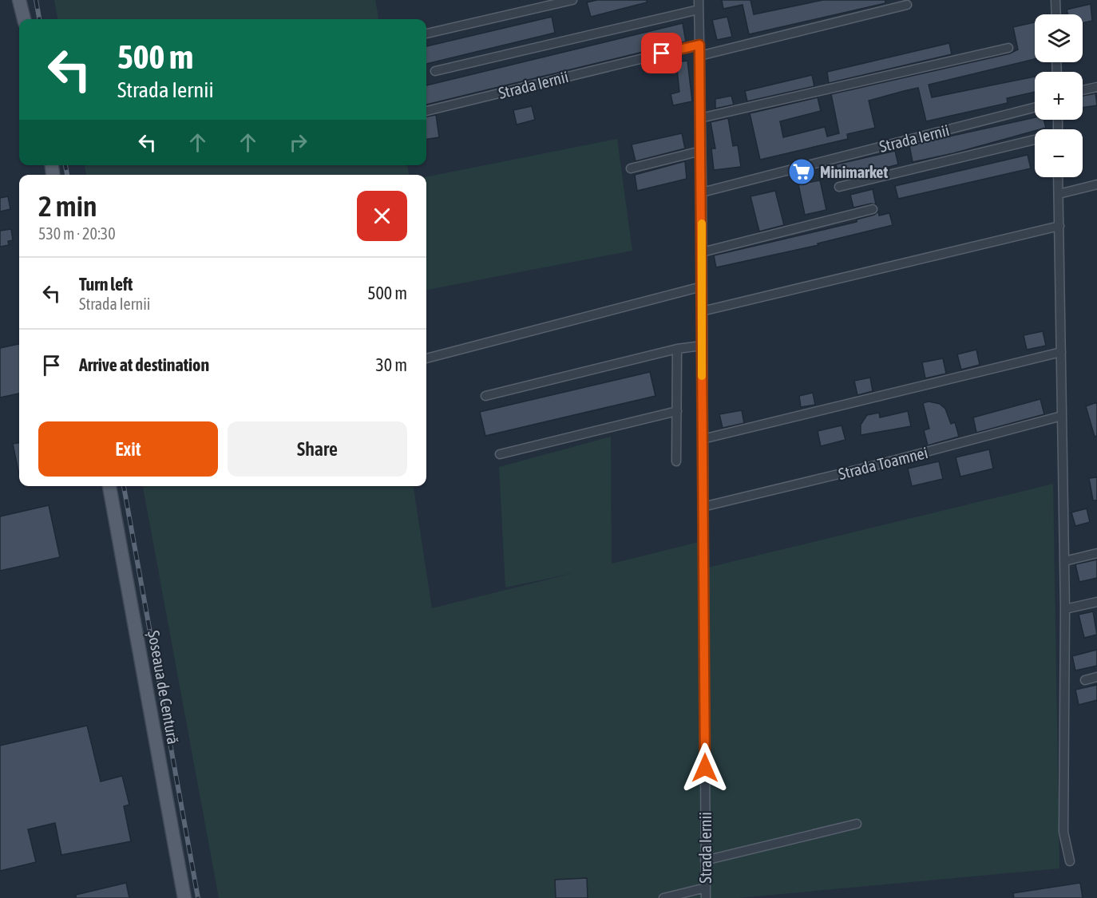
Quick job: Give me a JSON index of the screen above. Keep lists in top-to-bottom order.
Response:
{
  "streets": {
    "main road": ["Șoseaua de Centură"],
    "street": ["Strada Iernii", "Strada Toamnei"]
  },
  "crossings": [
    ["Strada Iernii", "Strada Toamnei"]
  ],
  "places": {
    "supermarket": ["Minimarket"]
  },
  "page": {
    "map_buttons": ["+", "−"],
    "turn": ["500 m", "Strada Iernii"],
    "heading": ["2 min", "530 m · 20:30"],
    "list": [
      {
        "name": "Turn left",
        "note": "Strada Iernii",
        "value": "500 m"
      },
      {
        "name": "Arrive at destination",
        "value": "30 m"
      }
    ],
    "buttons": ["Exit", "Share"]
  }
}
